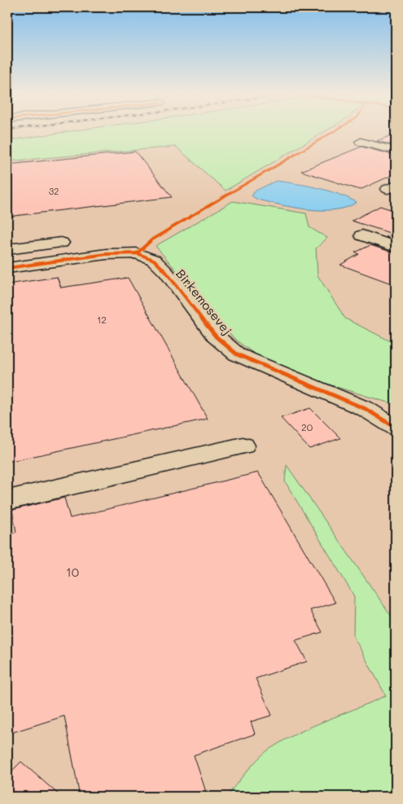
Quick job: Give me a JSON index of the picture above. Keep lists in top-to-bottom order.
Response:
{
  "streets": {
    "street": ["Birkemosevej"]
  },
  "house_numbers": [
    "32",
    "12",
    "20",
    "10"
  ]
}
